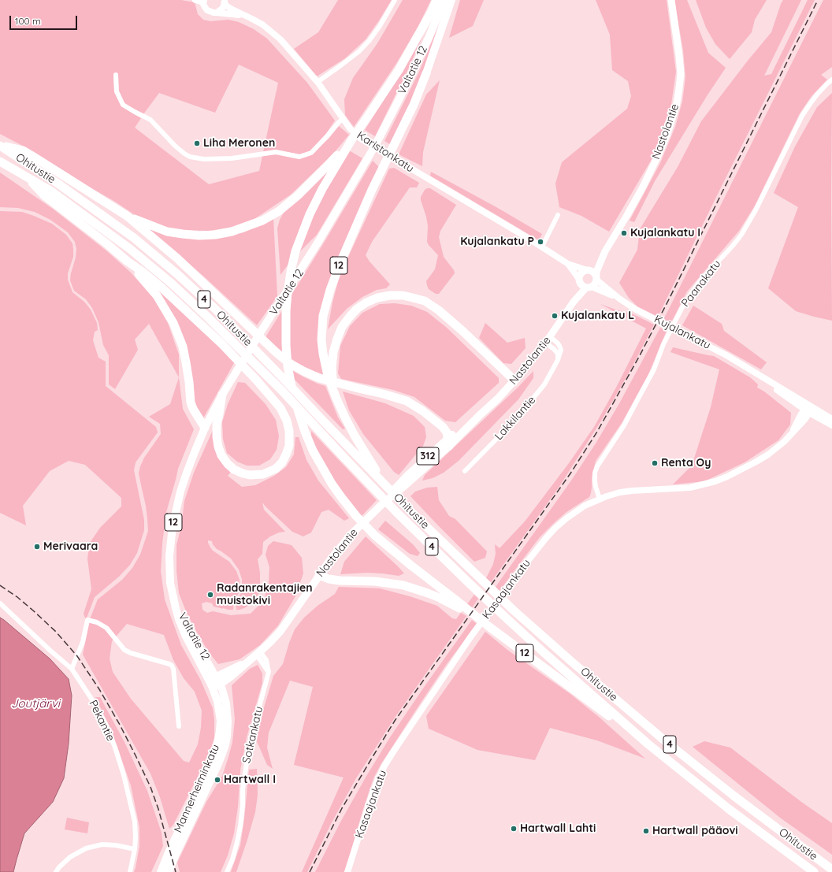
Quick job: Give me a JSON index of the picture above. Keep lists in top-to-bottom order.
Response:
{
  "streets": {
    "highway": ["Ohitustie", "12", "4"],
    "main road": [
      "Valtatie 12",
      "Nastolantie",
      "312",
      "Mannerheiminkatu"
    ],
    "street": [
      "Karistonkatu",
      "Paanakatu",
      "Kujalankatu",
      "Lakkilantie",
      "Kasaajankatu",
      "Pekantie",
      "Sotkankatu"
    ]
  },
  "crossings": [
    ["Valtatie 12", "Nastolantie"],
    ["Valtatie 12", "Mannerheiminkatu"],
    ["Nastolantie", "Karistonkatu"],
    ["Nastolantie", "Kujalankatu"],
    ["Nastolantie", "Lakkilantie"],
    ["Nastolantie", "Sotkankatu"],
    ["Nastolantie", "Mannerheiminkatu"],
    ["Karistonkatu", "Kujalankatu"],
    ["Ohitustie", "12"],
    ["Paanakatu", "Kasaajankatu"],
    ["Kujalankatu", "Kasaajankatu"]
  ],
  "water": ["Joutjärvi"],
  "places": [
    "Liha Meronen",
    "Kujalankatu I",
    "Kujalankatu P",
    "Kujalankatu L",
    "Renta Oy",
    "Merivaara",
    "Radanrakentajien muistokivi",
    "Hartwall I",
    "Hartwall Lahti",
    "Hartwall pääovi"
  ],
  "scale_bar": "100 m"
}
